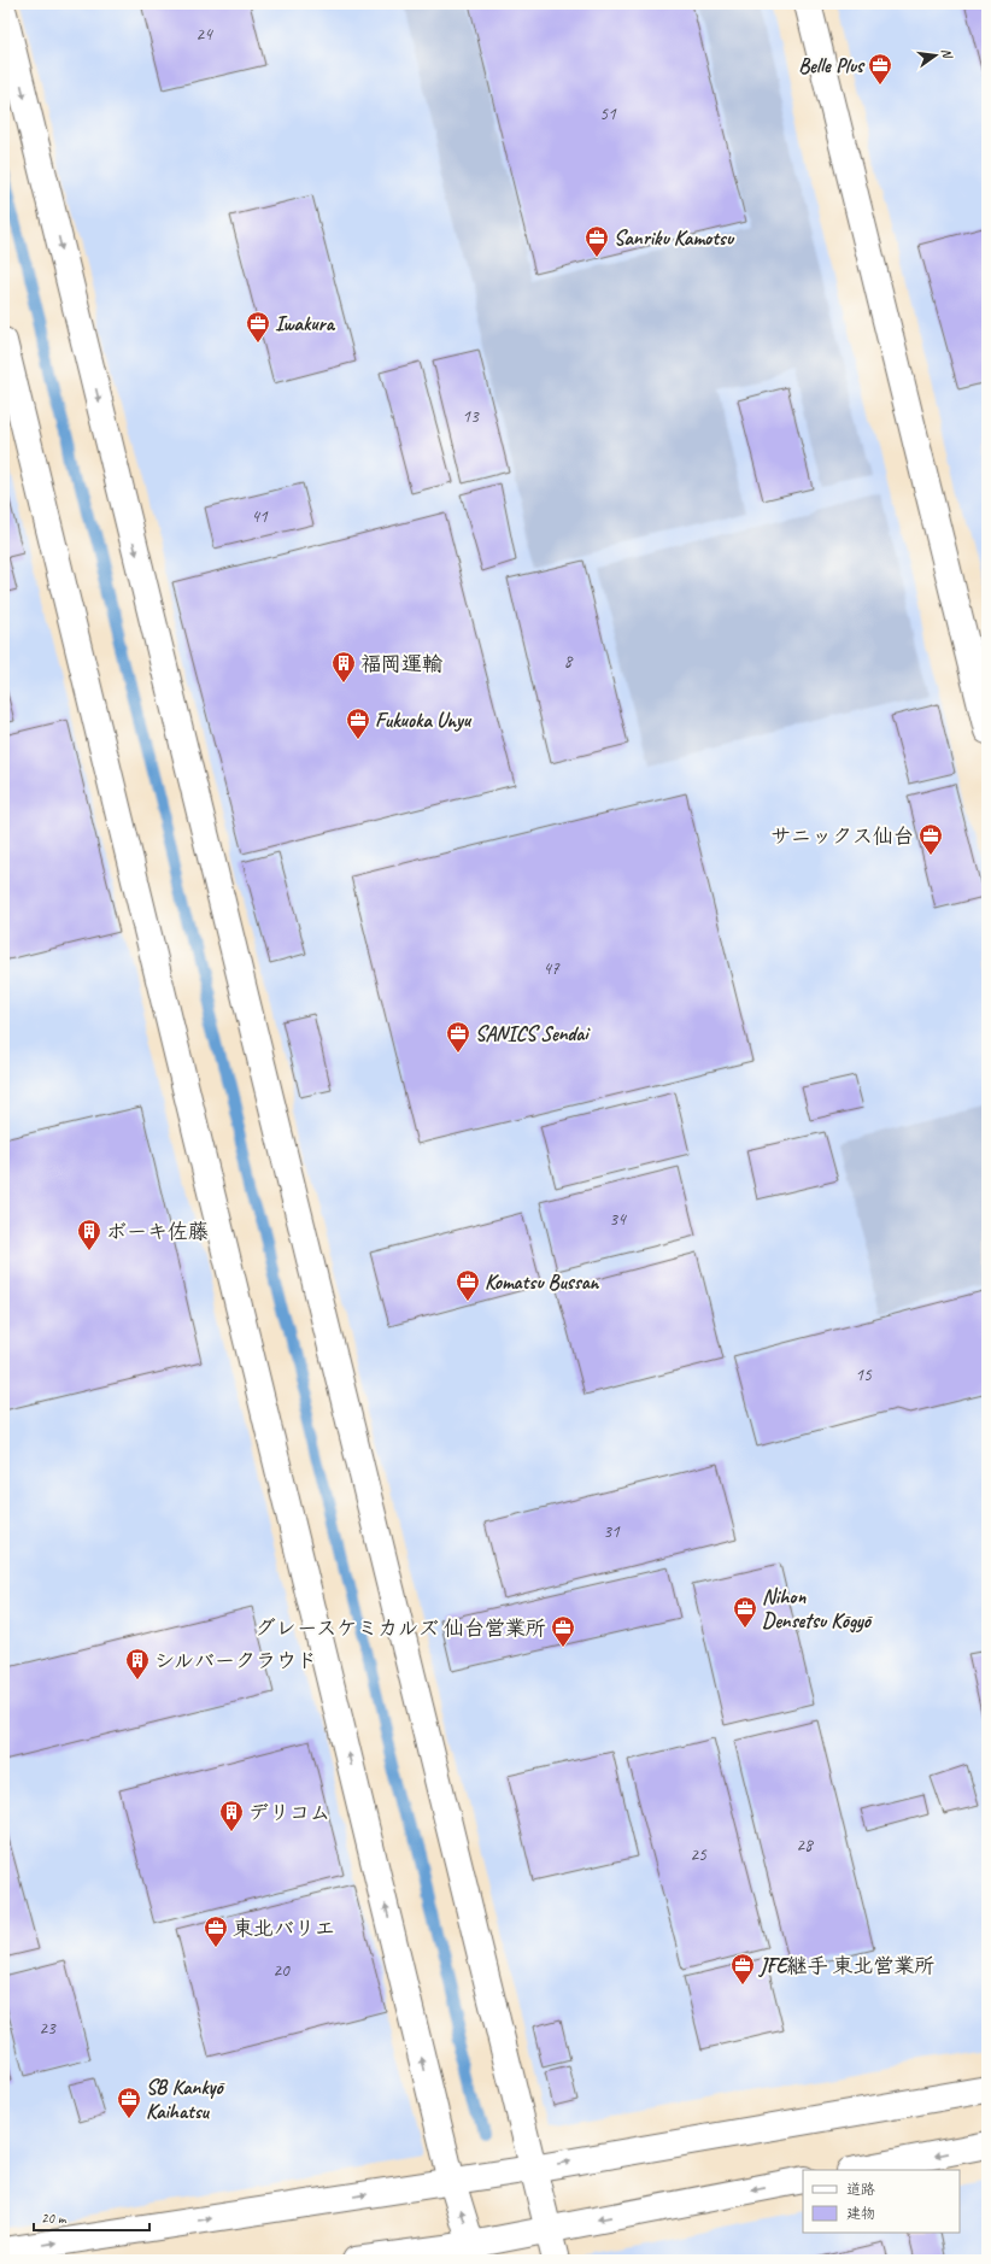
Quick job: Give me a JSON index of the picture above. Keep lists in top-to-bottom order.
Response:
{
  "places": {
    "office": [
      "Belle Plus",
      "Sanriku Kamotsu",
      "Iwakura",
      "Fukuoka Unyu",
      "サニックス仙台",
      "SANICS Sendai",
      "Komatsu Bussan",
      "Nihon Densetsu Kōgyō",
      "グレースケミカルズ 仙台営業所",
      "東北バリエ",
      "JFE継手 東北営業所",
      "SB Kankyō Kaihatsu"
    ],
    "building": [
      "福岡運輸",
      "ボーキ佐藤",
      "シルバークラウド",
      "デリコム"
    ]
  },
  "house_numbers": [
    "24",
    "51",
    "13",
    "41",
    "8",
    "47",
    "34",
    "15",
    "31",
    "28",
    "25",
    "20",
    "23"
  ],
  "legend": ["道路", "建物"],
  "scale_bar": "20 m",
  "north": "right"
}
